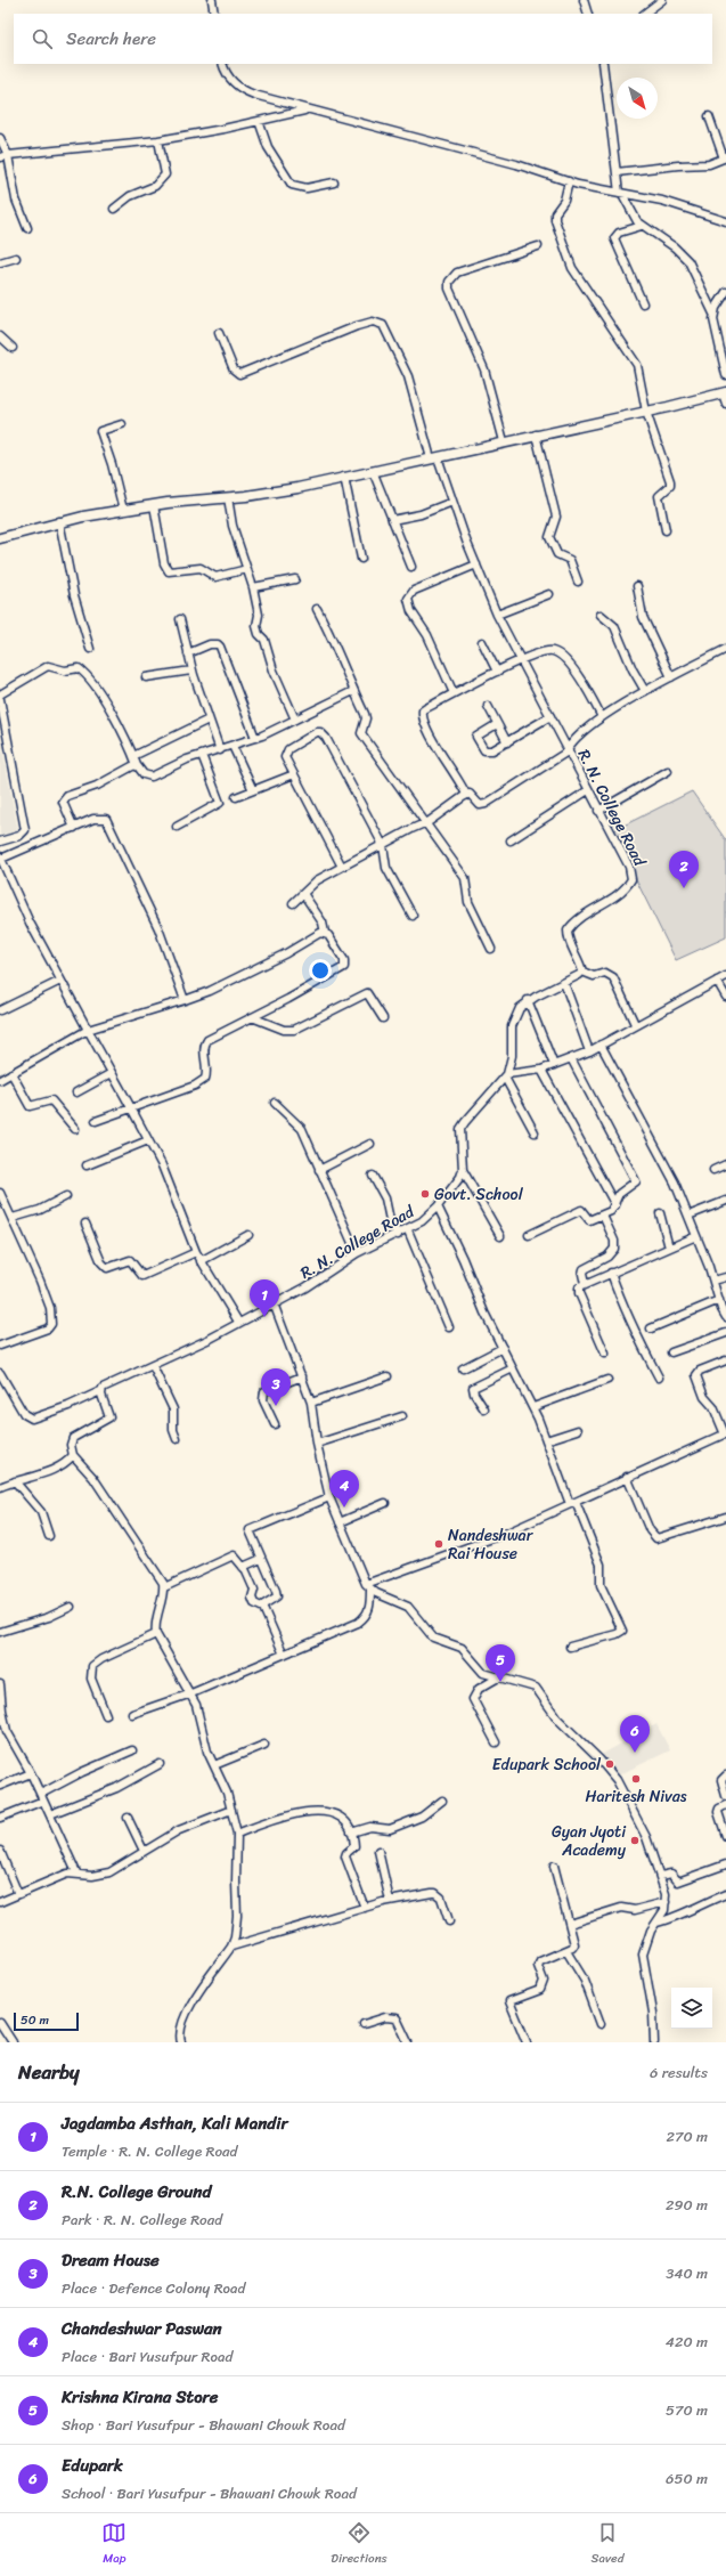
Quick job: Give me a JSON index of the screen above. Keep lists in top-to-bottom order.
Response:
{
  "streets": {
    "street": ["R. N. College Road"]
  },
  "places": [
    "Govt. School",
    "Nandeshwar Rai House",
    "Edupark School",
    "Haritesh Nivas",
    "Gyan Jyoti Academy"
  ],
  "scale_bar": "50 m",
  "north": "bottom right",
  "page": {
    "search": "Search here",
    "pins": [
      "2",
      "1",
      "3",
      "4",
      "5",
      "6"
    ],
    "scale": "50 m",
    "heading": ["Nearby", "6 results"],
    "list": [
      {
        "mark": "1",
        "name": "Jagdamba Asthan, Kali Mandir",
        "note": "Temple · R. N. College Road",
        "value": "270 m"
      },
      {
        "mark": "2",
        "name": "R.N. College Ground",
        "note": "Park · R. N. College Road",
        "value": "290 m"
      },
      {
        "mark": "3",
        "name": "Dream House",
        "note": "Place · Defence Colony Road",
        "value": "340 m"
      },
      {
        "mark": "4",
        "name": "Chandeshwar Paswan",
        "note": "Place · Bari Yusufpur Road",
        "value": "420 m"
      },
      {
        "mark": "5",
        "name": "Krishna Kirana Store",
        "note": "Shop · Bari Yusufpur - Bhawani Chowk Road",
        "value": "570 m"
      },
      {
        "mark": "6",
        "name": "Edupark",
        "note": "School · Bari Yusufpur - Bhawani Chowk Road",
        "value": "650 m"
      }
    ],
    "nav": ["Map", "Directions", "Saved"]
  }
}
